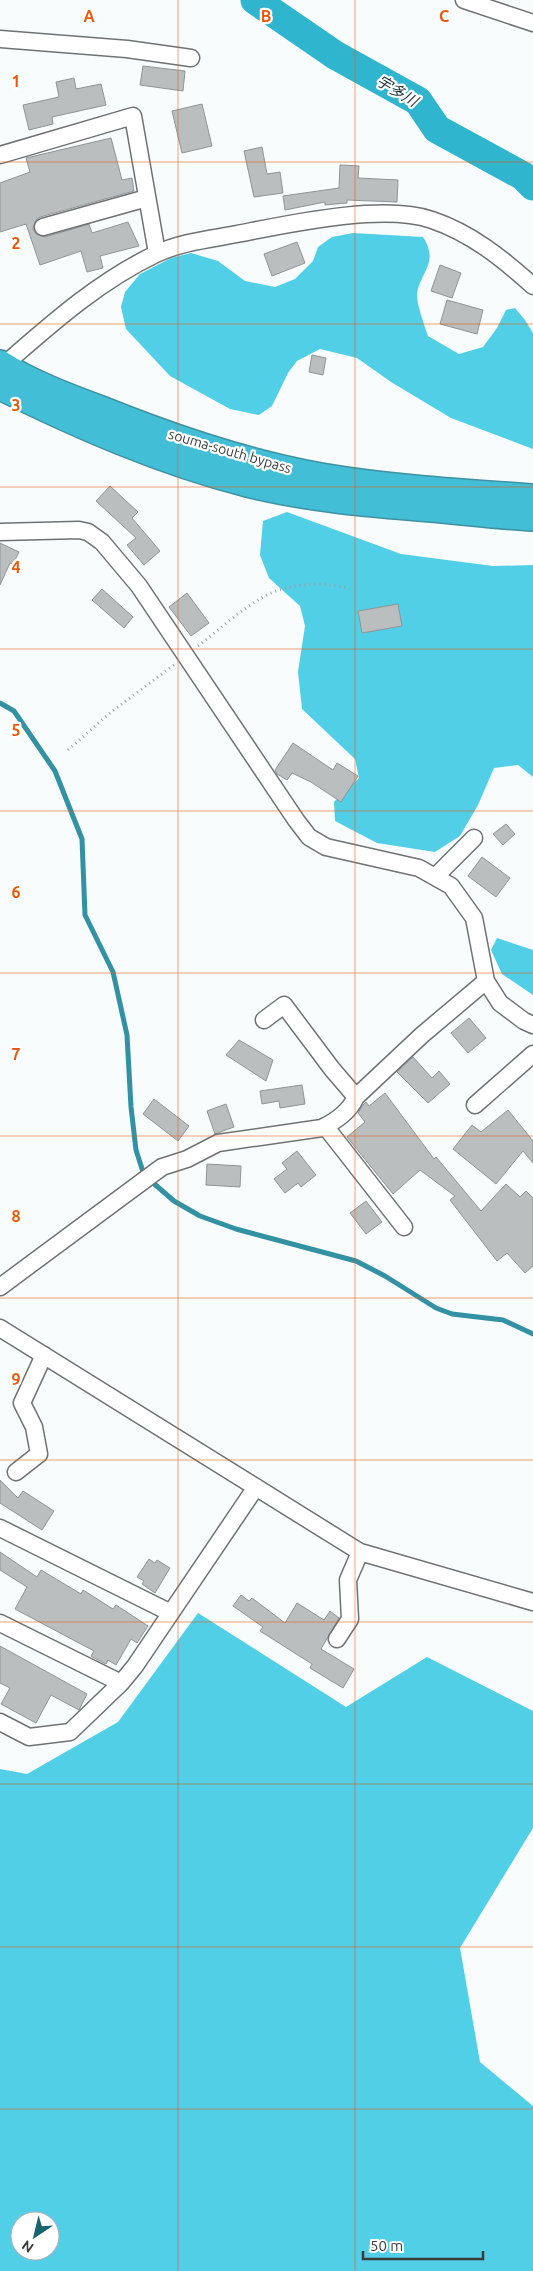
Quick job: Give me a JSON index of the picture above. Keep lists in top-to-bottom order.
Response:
{
  "streets": {
    "highway": ["souma-south bypass"]
  },
  "water": ["宇多川"],
  "scale_bar": "50 m",
  "north": "bottom left",
  "grid": {
    "columns": ["A", "B", "C"],
    "rows": [
      "1",
      "2",
      "3",
      "4",
      "5",
      "6",
      "7",
      "8",
      "9"
    ]
  }
}
